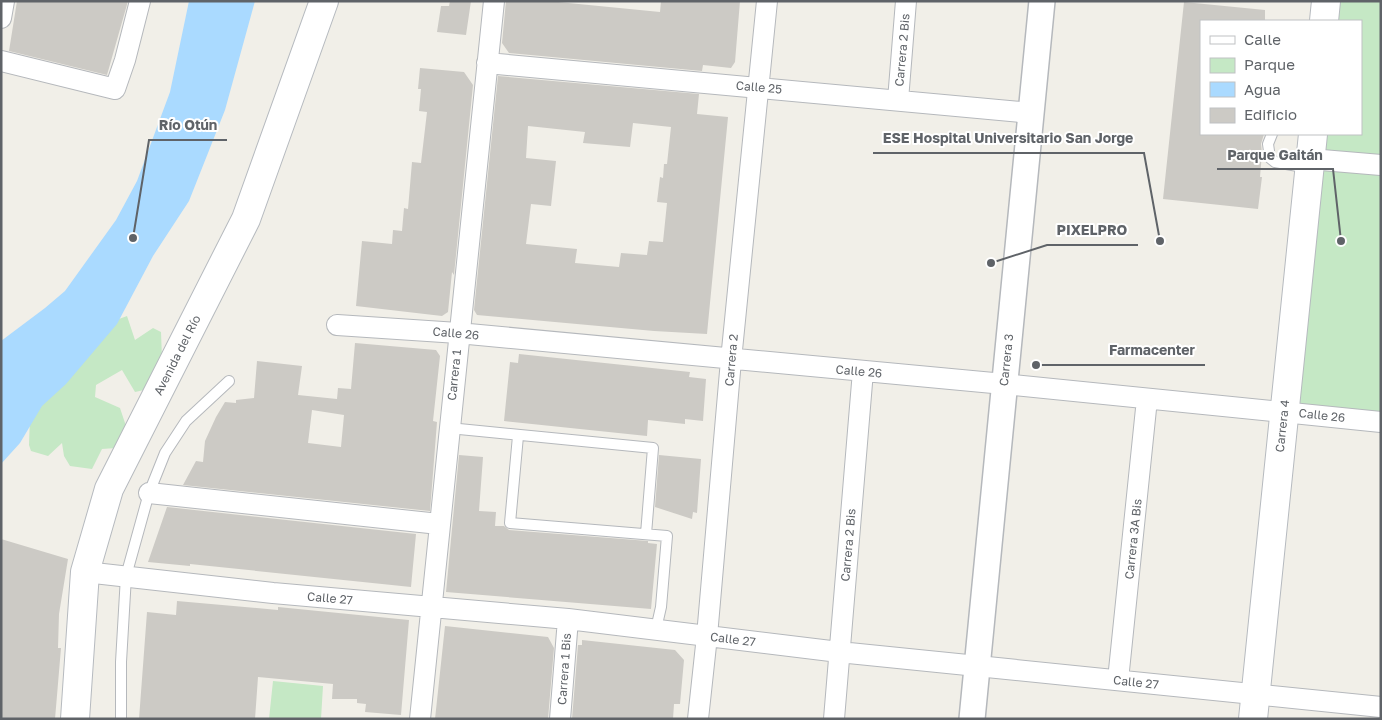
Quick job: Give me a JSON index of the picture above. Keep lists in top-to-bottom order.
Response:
{
  "streets": {
    "main road": ["Avenida del Río", "Carrera 4"],
    "street": [
      "Carrera 2 Bis",
      "Calle 25",
      "Calle 26",
      "Carrera 2",
      "Carrera 3",
      "Carrera 1",
      "Carrera 3A Bis",
      "Calle 27",
      "Carrera 1 Bis"
    ]
  },
  "crossings": [
    ["Carrera 2 Bis", "Calle 25"],
    ["Carrera 2 Bis", "Calle 26"],
    ["Carrera 2 Bis", "Calle 27"],
    ["Calle 25", "Carrera 2"],
    ["Calle 25", "Carrera 3"],
    ["Calle 25", "Carrera 1"],
    ["Calle 26", "Carrera 2"],
    ["Calle 26", "Carrera 3"],
    ["Calle 26", "Carrera 1"],
    ["Calle 26", "Carrera 4"],
    ["Calle 26", "Carrera 3A Bis"],
    ["Avenida del Río", "Calle 27"],
    ["Carrera 2", "Calle 27"],
    ["Carrera 3", "Calle 27"],
    ["Carrera 1", "Calle 27"],
    ["Carrera 4", "Calle 27"],
    ["Carrera 3A Bis", "Calle 27"],
    ["Calle 27", "Carrera 1 Bis"]
  ],
  "places": [
    "Río Otún",
    "ESE Hospital Universitario San Jorge",
    "Parque Gaitán",
    "PIXELPRO",
    "Farmacenter"
  ],
  "legend": [
    "Calle",
    "Parque",
    "Agua",
    "Edificio"
  ]
}
